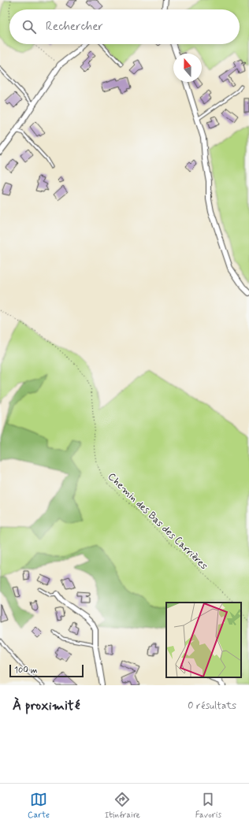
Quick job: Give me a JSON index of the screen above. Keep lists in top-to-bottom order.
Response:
{
  "streets": {
    "path": ["Chemin des Bas des Carrières"]
  },
  "scale_bar": "100 m",
  "north": "top",
  "page": {
    "search": "Rechercher",
    "scale": "100 m",
    "heading": ["À proximité", "0 résultats"],
    "nav": ["Carte", "Itinéraire", "Favoris"]
  }
}
